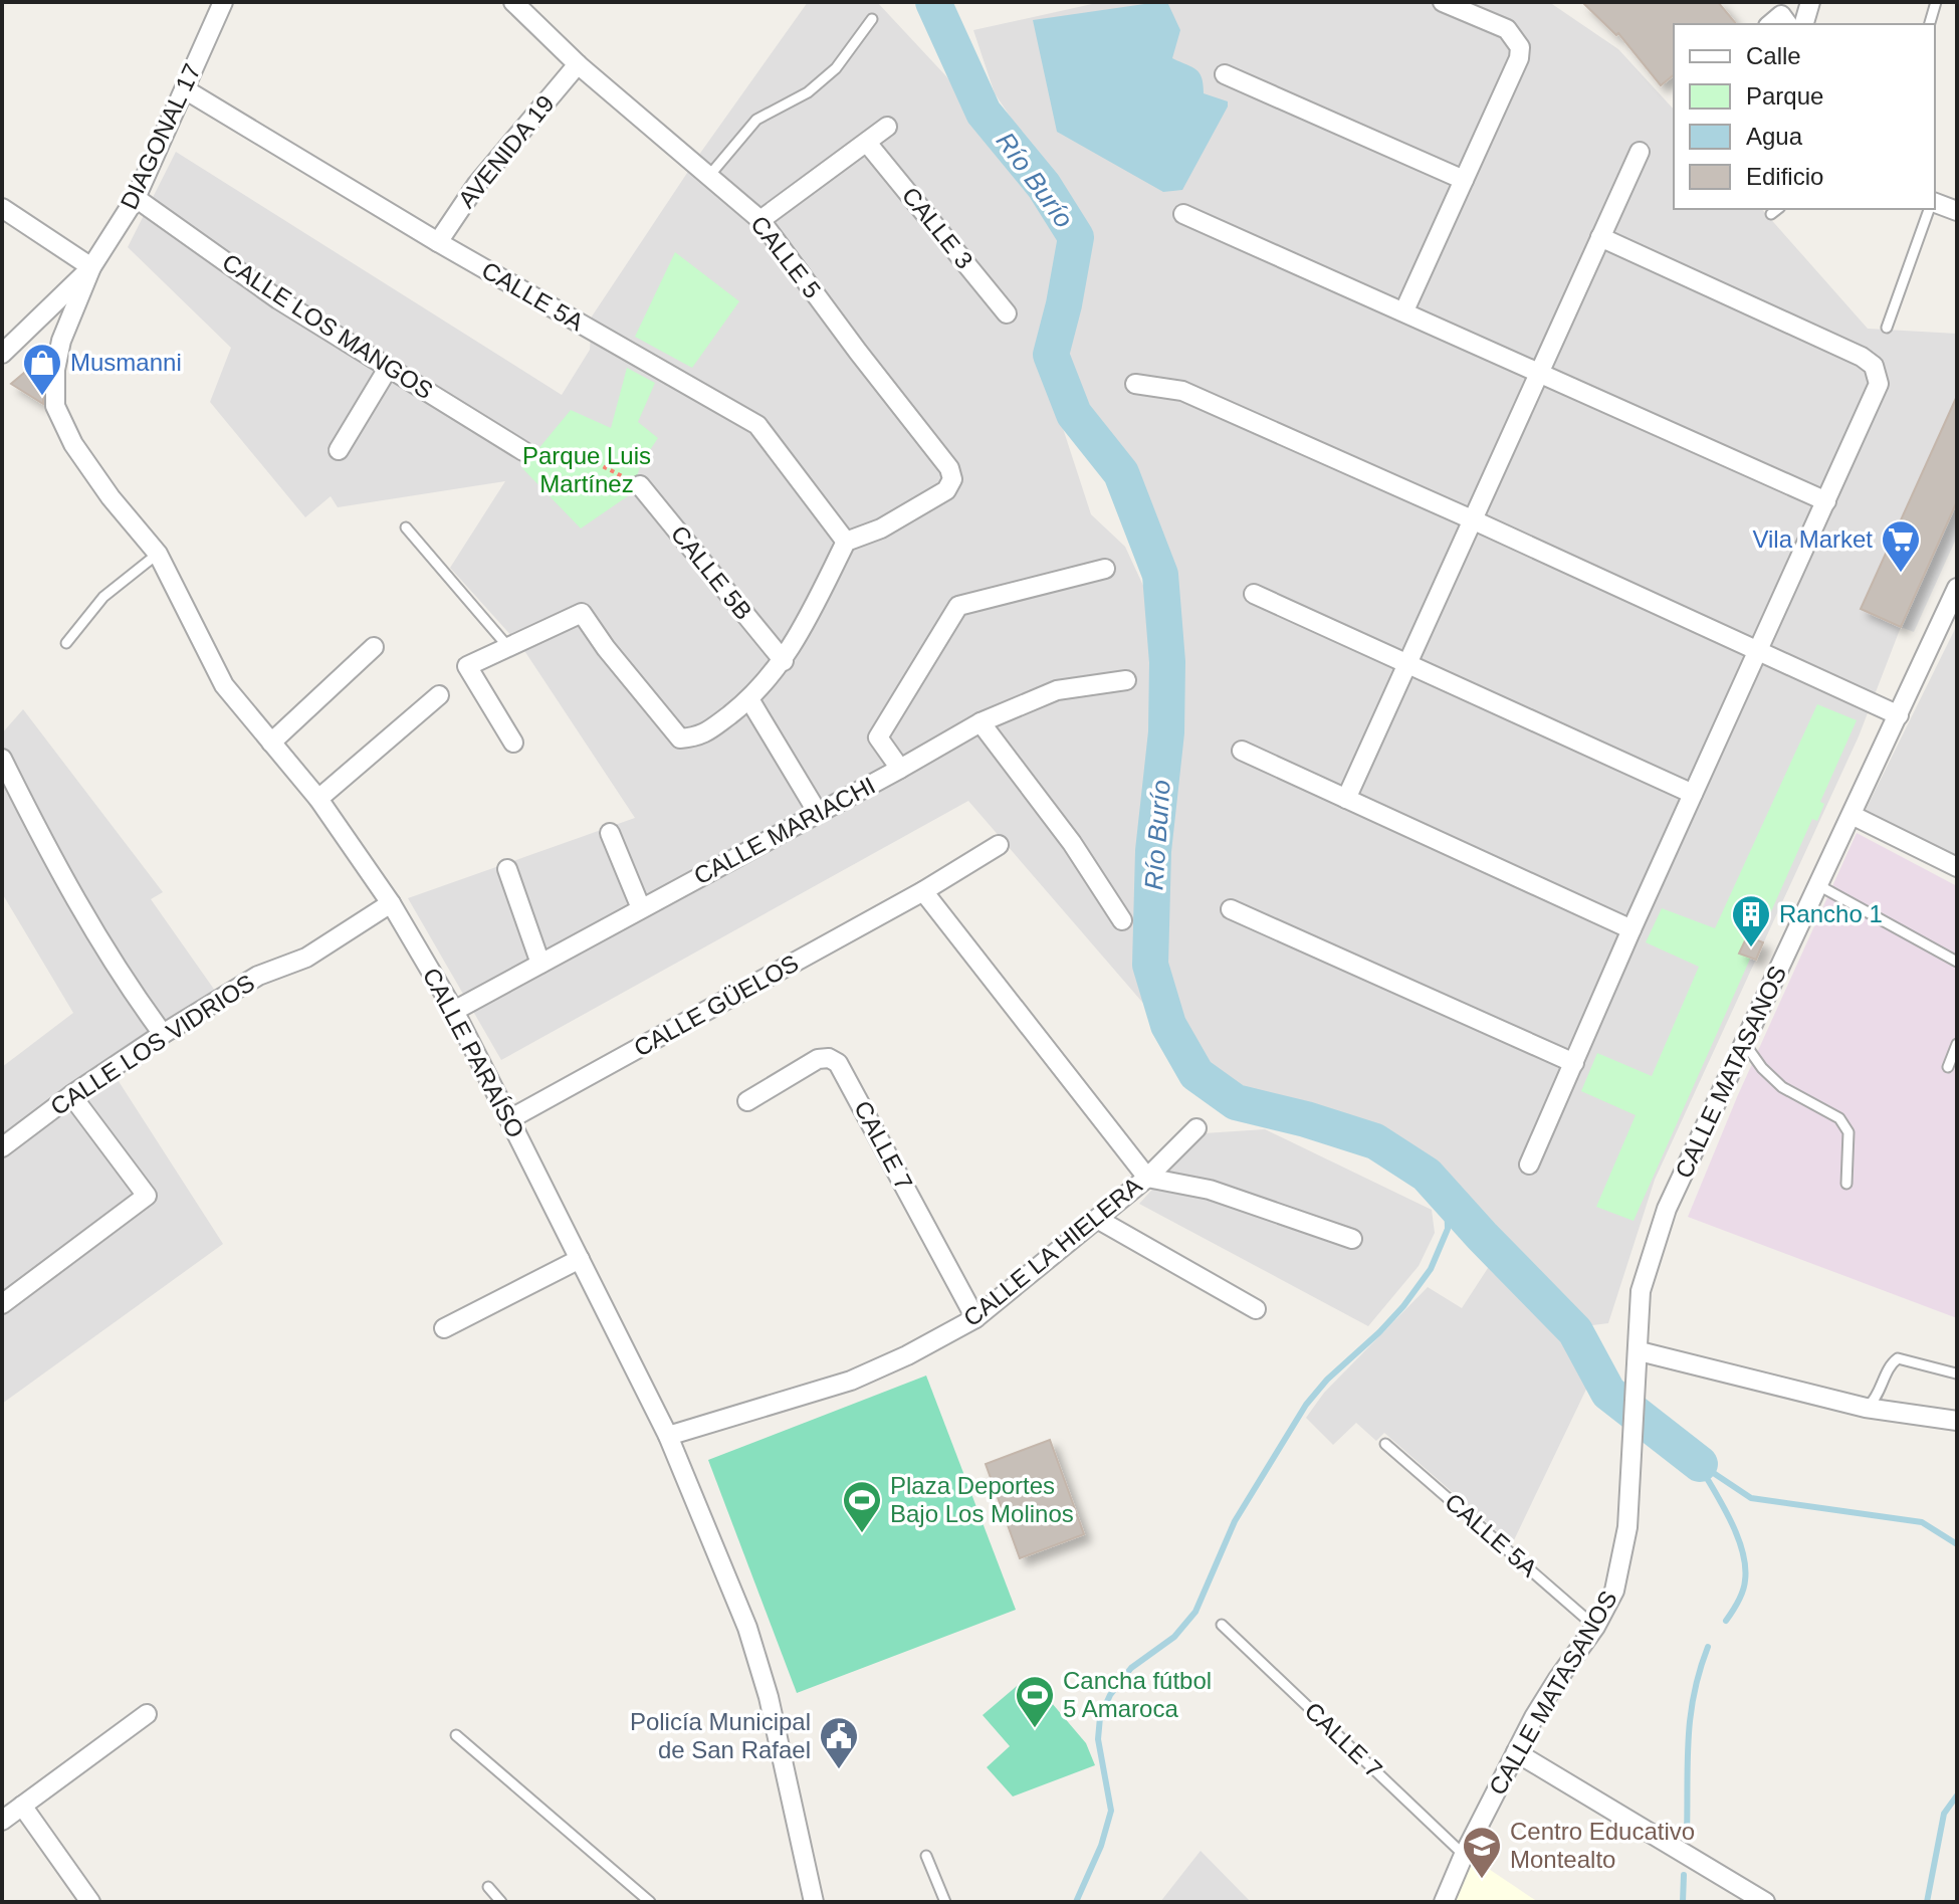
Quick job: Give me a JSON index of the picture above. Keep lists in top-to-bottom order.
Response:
{
  "streets": {
    "street": [
      "DIAGONAL 17",
      "AVENIDA 19",
      "CALLE 3",
      "CALLE 5",
      "CALLE 5A",
      "CALLE LOS MANGOS",
      "CALLE 5B",
      "CALLE MARIACHI",
      "CALLE GÜELOS",
      "CALLE LOS VIDRIOS",
      "CALLE PARAÍSO",
      "CALLE MATASANOS",
      "CALLE 7",
      "CALLE LA HIELERA"
    ]
  },
  "crossings": [
    ["DIAGONAL 17", "CALLE 5A"],
    ["DIAGONAL 17", "CALLE LOS MANGOS"],
    ["DIAGONAL 17", "CALLE PARAÍSO"],
    ["AVENIDA 19", "CALLE 5"],
    ["AVENIDA 19", "CALLE 5A"],
    ["CALLE 5", "CALLE 5A"],
    ["CALLE 5A", "CALLE MATASANOS"],
    ["CALLE MARIACHI", "CALLE PARAÍSO"],
    ["CALLE GÜELOS", "CALLE PARAÍSO"],
    ["CALLE LOS VIDRIOS", "CALLE PARAÍSO"],
    ["CALLE PARAÍSO", "CALLE LA HIELERA"],
    ["CALLE MATASANOS", "CALLE 7"],
    ["CALLE 7", "CALLE LA HIELERA"]
  ],
  "water": ["Río Burío"],
  "parks": ["Parque Luis Martínez"],
  "places": {
    "shop": ["Musmanni"],
    "supermarket": ["Vila Market"],
    "building": ["Rancho 1"],
    "sports": ["Plaza Deportes Bajo Los Molinos", "Cancha fútbol 5 Amaroca"],
    "public building": ["Policía Municipal de San Rafael"],
    "school or university": ["Centro Educativo Montealto"]
  },
  "legend": [
    "Calle",
    "Parque",
    "Agua",
    "Edificio"
  ]
}
